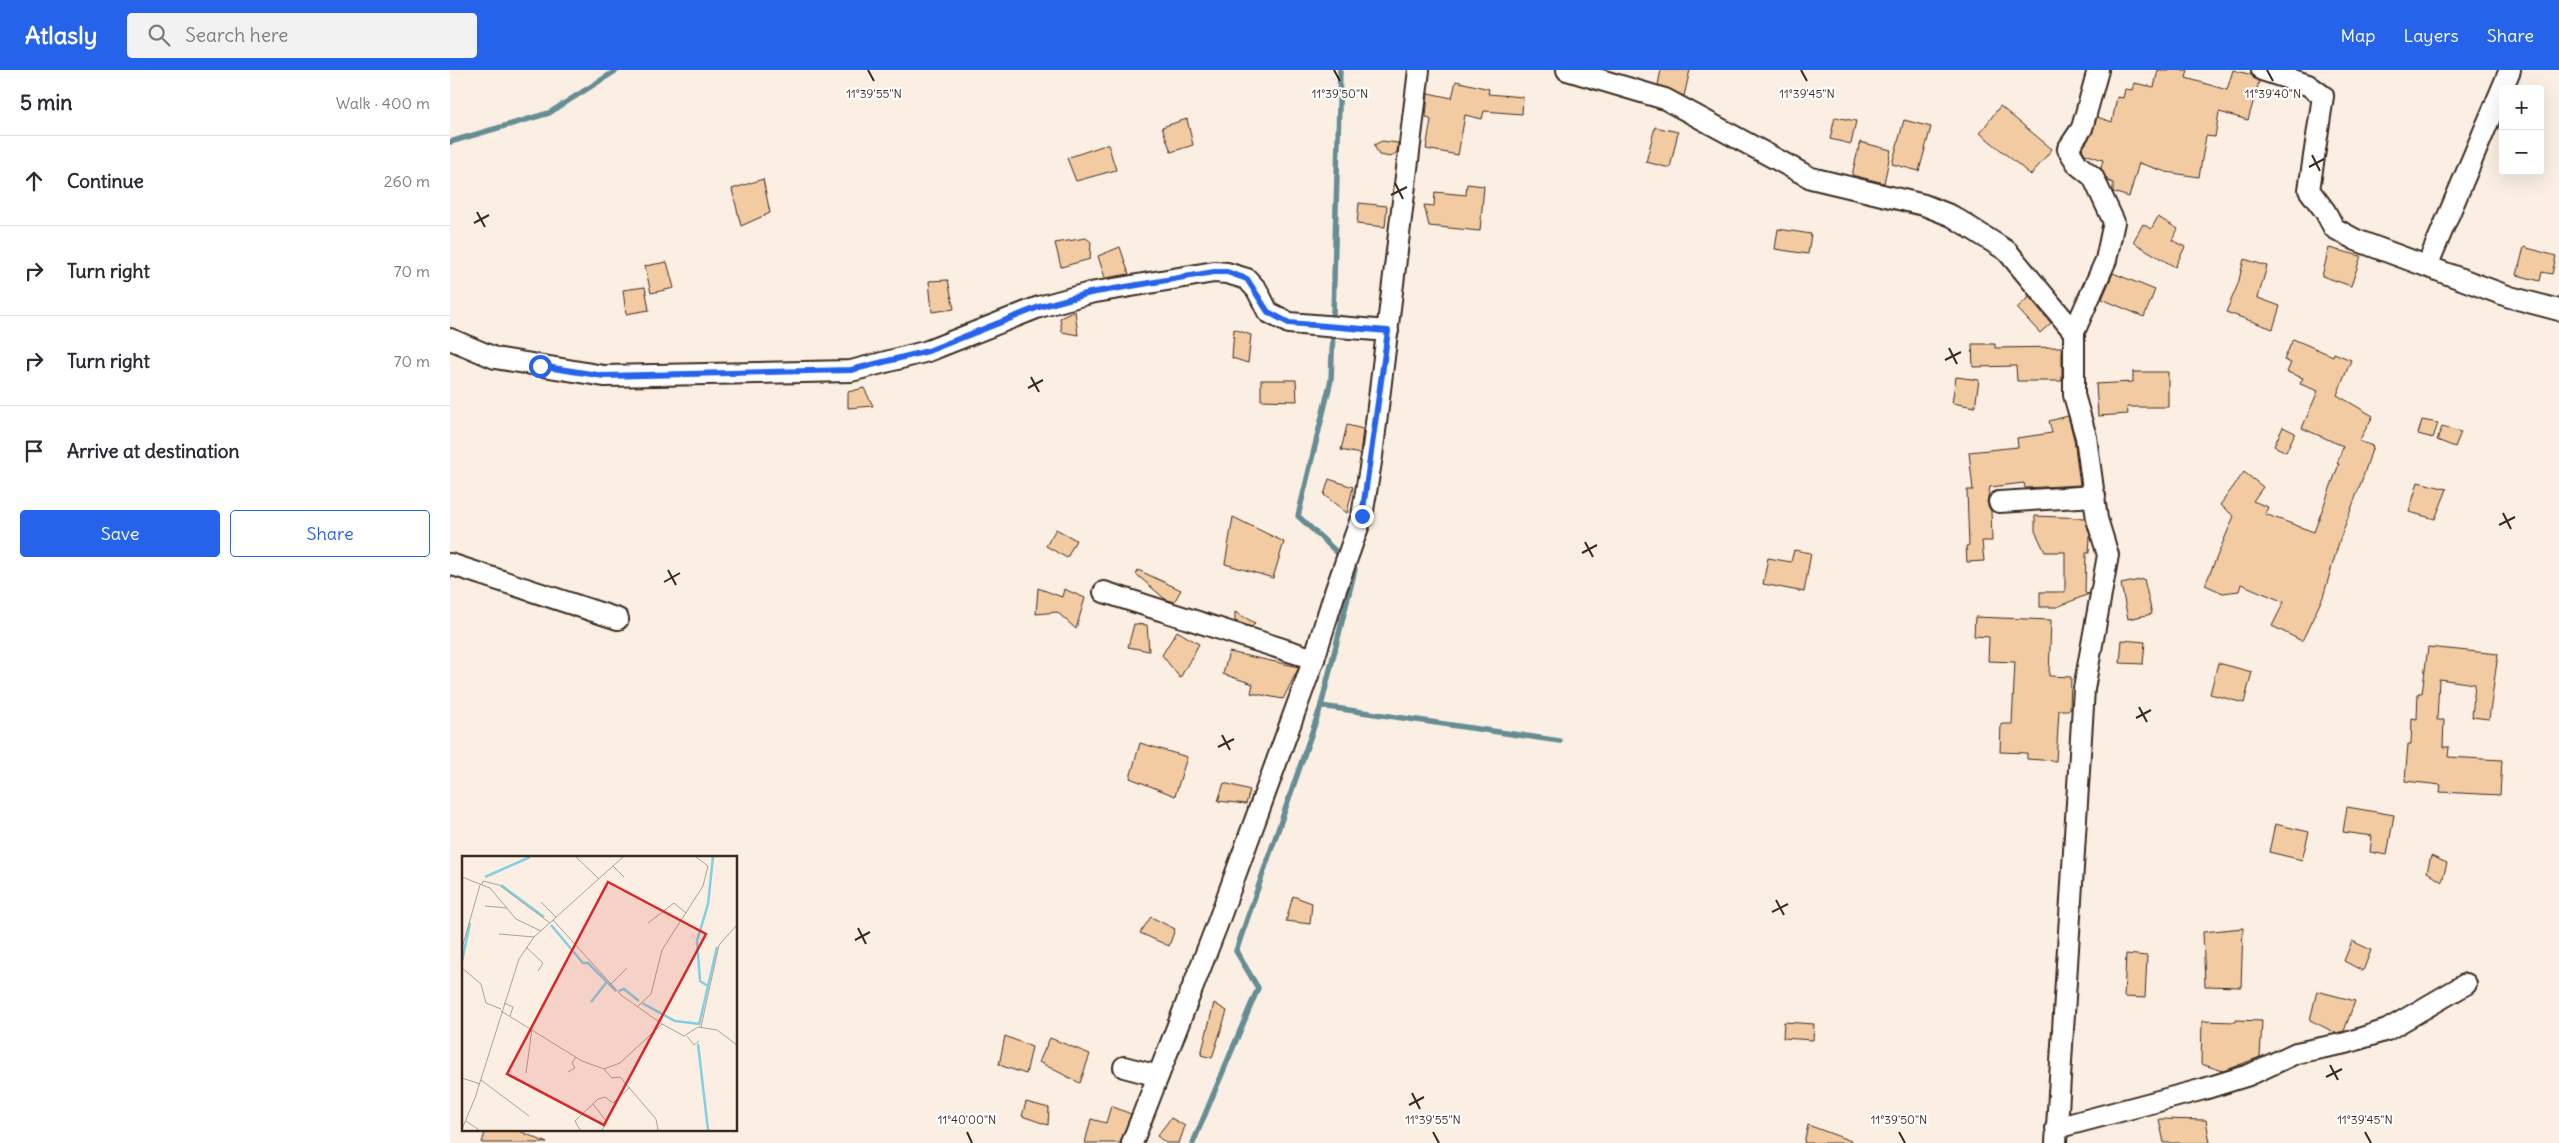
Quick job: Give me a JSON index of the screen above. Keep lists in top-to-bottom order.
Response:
{
  "page": {
    "header": "Atlasly",
    "search": "Search here",
    "nav": ["Map", "Layers", "Share"],
    "heading": ["5 min", "Walk · 400 m"],
    "map_buttons": ["+", "−"],
    "list": [
      ["Continue", "260 m"],
      ["Turn right", "70 m"],
      ["Turn right", "70 m"],
      "Arrive at destination"
    ],
    "buttons": ["Save", "Share"]
  },
  "coordinates": [
    "11°39'55\"N",
    "11°39'50\"N",
    "11°39'45\"N",
    "11°39'40\"N",
    "11°40'00\"N"
  ]
}
